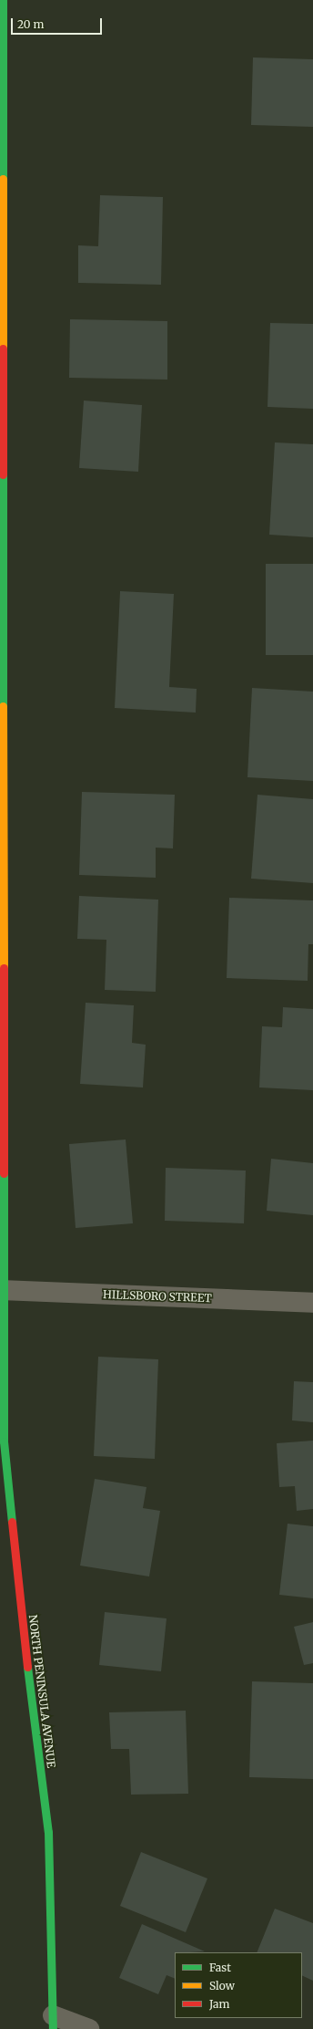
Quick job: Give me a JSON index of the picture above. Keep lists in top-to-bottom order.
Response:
{
  "streets": {
    "street": ["HILLSBORO STREET", "NORTH PENINSULA AVENUE"]
  },
  "crossings": [
    ["HILLSBORO STREET", "NORTH PENINSULA AVENUE"]
  ],
  "legend": ["Fast", "Slow", "Jam"],
  "scale_bar": "20 m"
}
